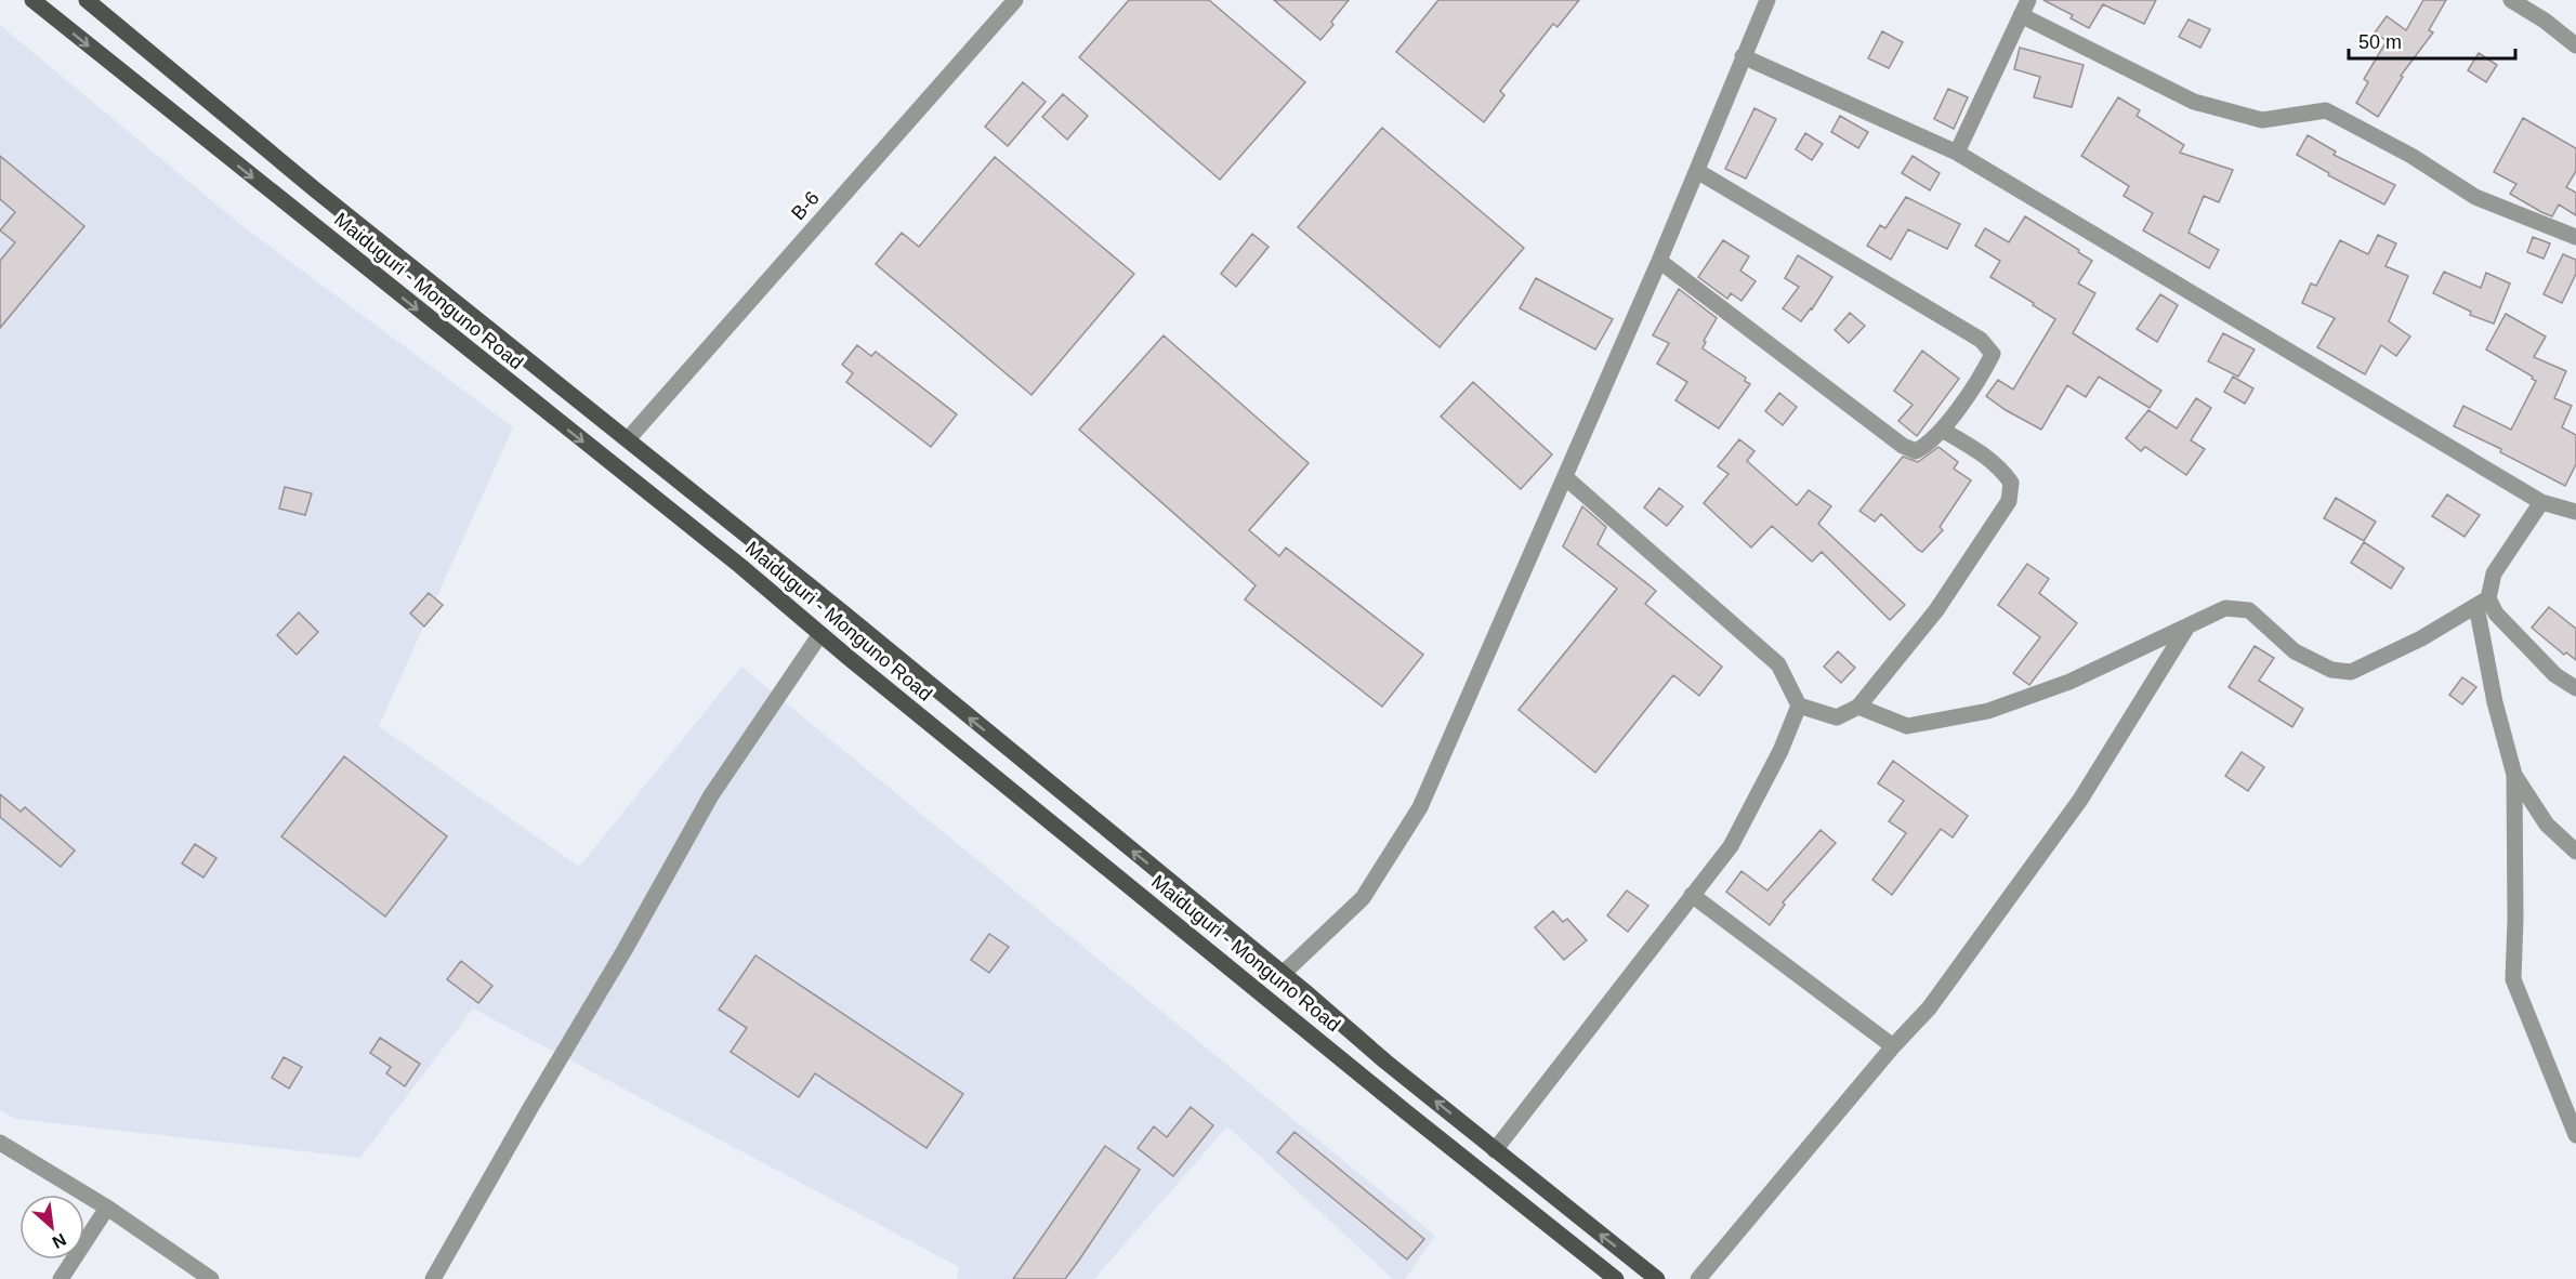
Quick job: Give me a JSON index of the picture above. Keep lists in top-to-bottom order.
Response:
{
  "streets": {
    "main road": ["Maiduguri - Monguno Road"],
    "street": ["B-6"]
  },
  "crossings": [
    ["B-6", "Maiduguri - Monguno Road"]
  ],
  "scale_bar": "50 m",
  "north": "bottom right"
}
